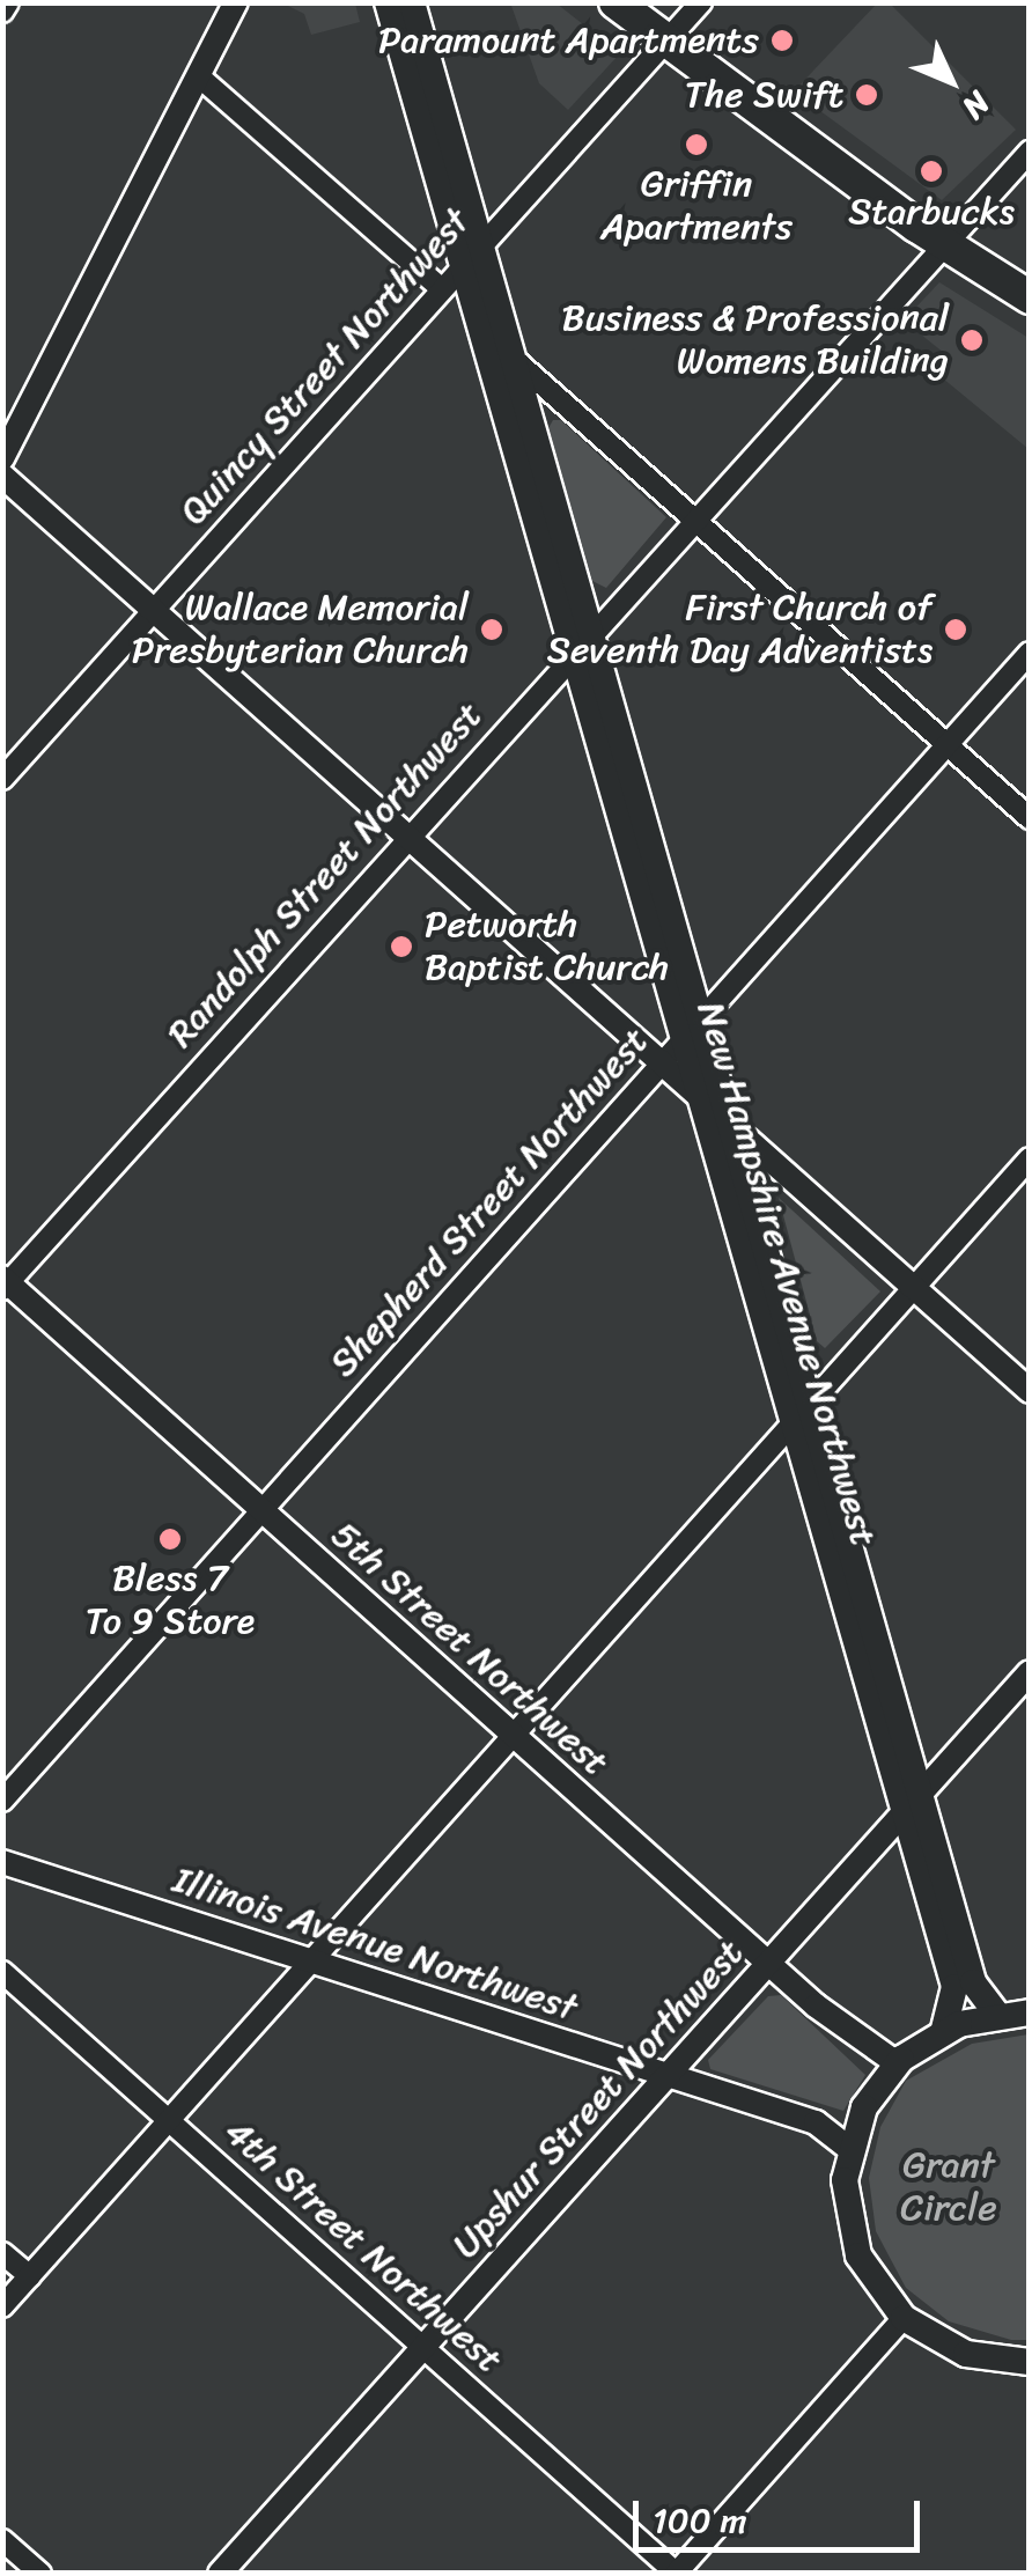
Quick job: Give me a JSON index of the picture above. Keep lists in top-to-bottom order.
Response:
{
  "streets": {
    "main road": ["New Hampshire Avenue Northwest"],
    "street": [
      "Quincy Street Northwest",
      "Randolph Street Northwest",
      "Shepherd Street Northwest",
      "5th Street Northwest",
      "Illinois Avenue Northwest",
      "Upshur Street Northwest",
      "4th Street Northwest"
    ]
  },
  "crossings": [
    ["Quincy Street Northwest", "New Hampshire Avenue Northwest"],
    ["Randolph Street Northwest", "New Hampshire Avenue Northwest"],
    ["Randolph Street Northwest", "5th Street Northwest"],
    ["Shepherd Street Northwest", "New Hampshire Avenue Northwest"],
    ["Shepherd Street Northwest", "5th Street Northwest"],
    ["New Hampshire Avenue Northwest", "Upshur Street Northwest"],
    ["5th Street Northwest", "Upshur Street Northwest"],
    ["Illinois Avenue Northwest", "Upshur Street Northwest"],
    ["Upshur Street Northwest", "4th Street Northwest"]
  ],
  "parks": ["Grant Circle"],
  "places": [
    "Paramount Apartments",
    "The Swift",
    "Griffin Apartments",
    "Starbucks",
    "Business & Professional Womens Building",
    "Wallace Memorial Presbyterian Church",
    "First Church of Seventh Day Adventists",
    "Petworth Baptist Church",
    "Bless 7 To 9 Store"
  ],
  "scale_bar": "100 m",
  "north": "bottom right"
}
